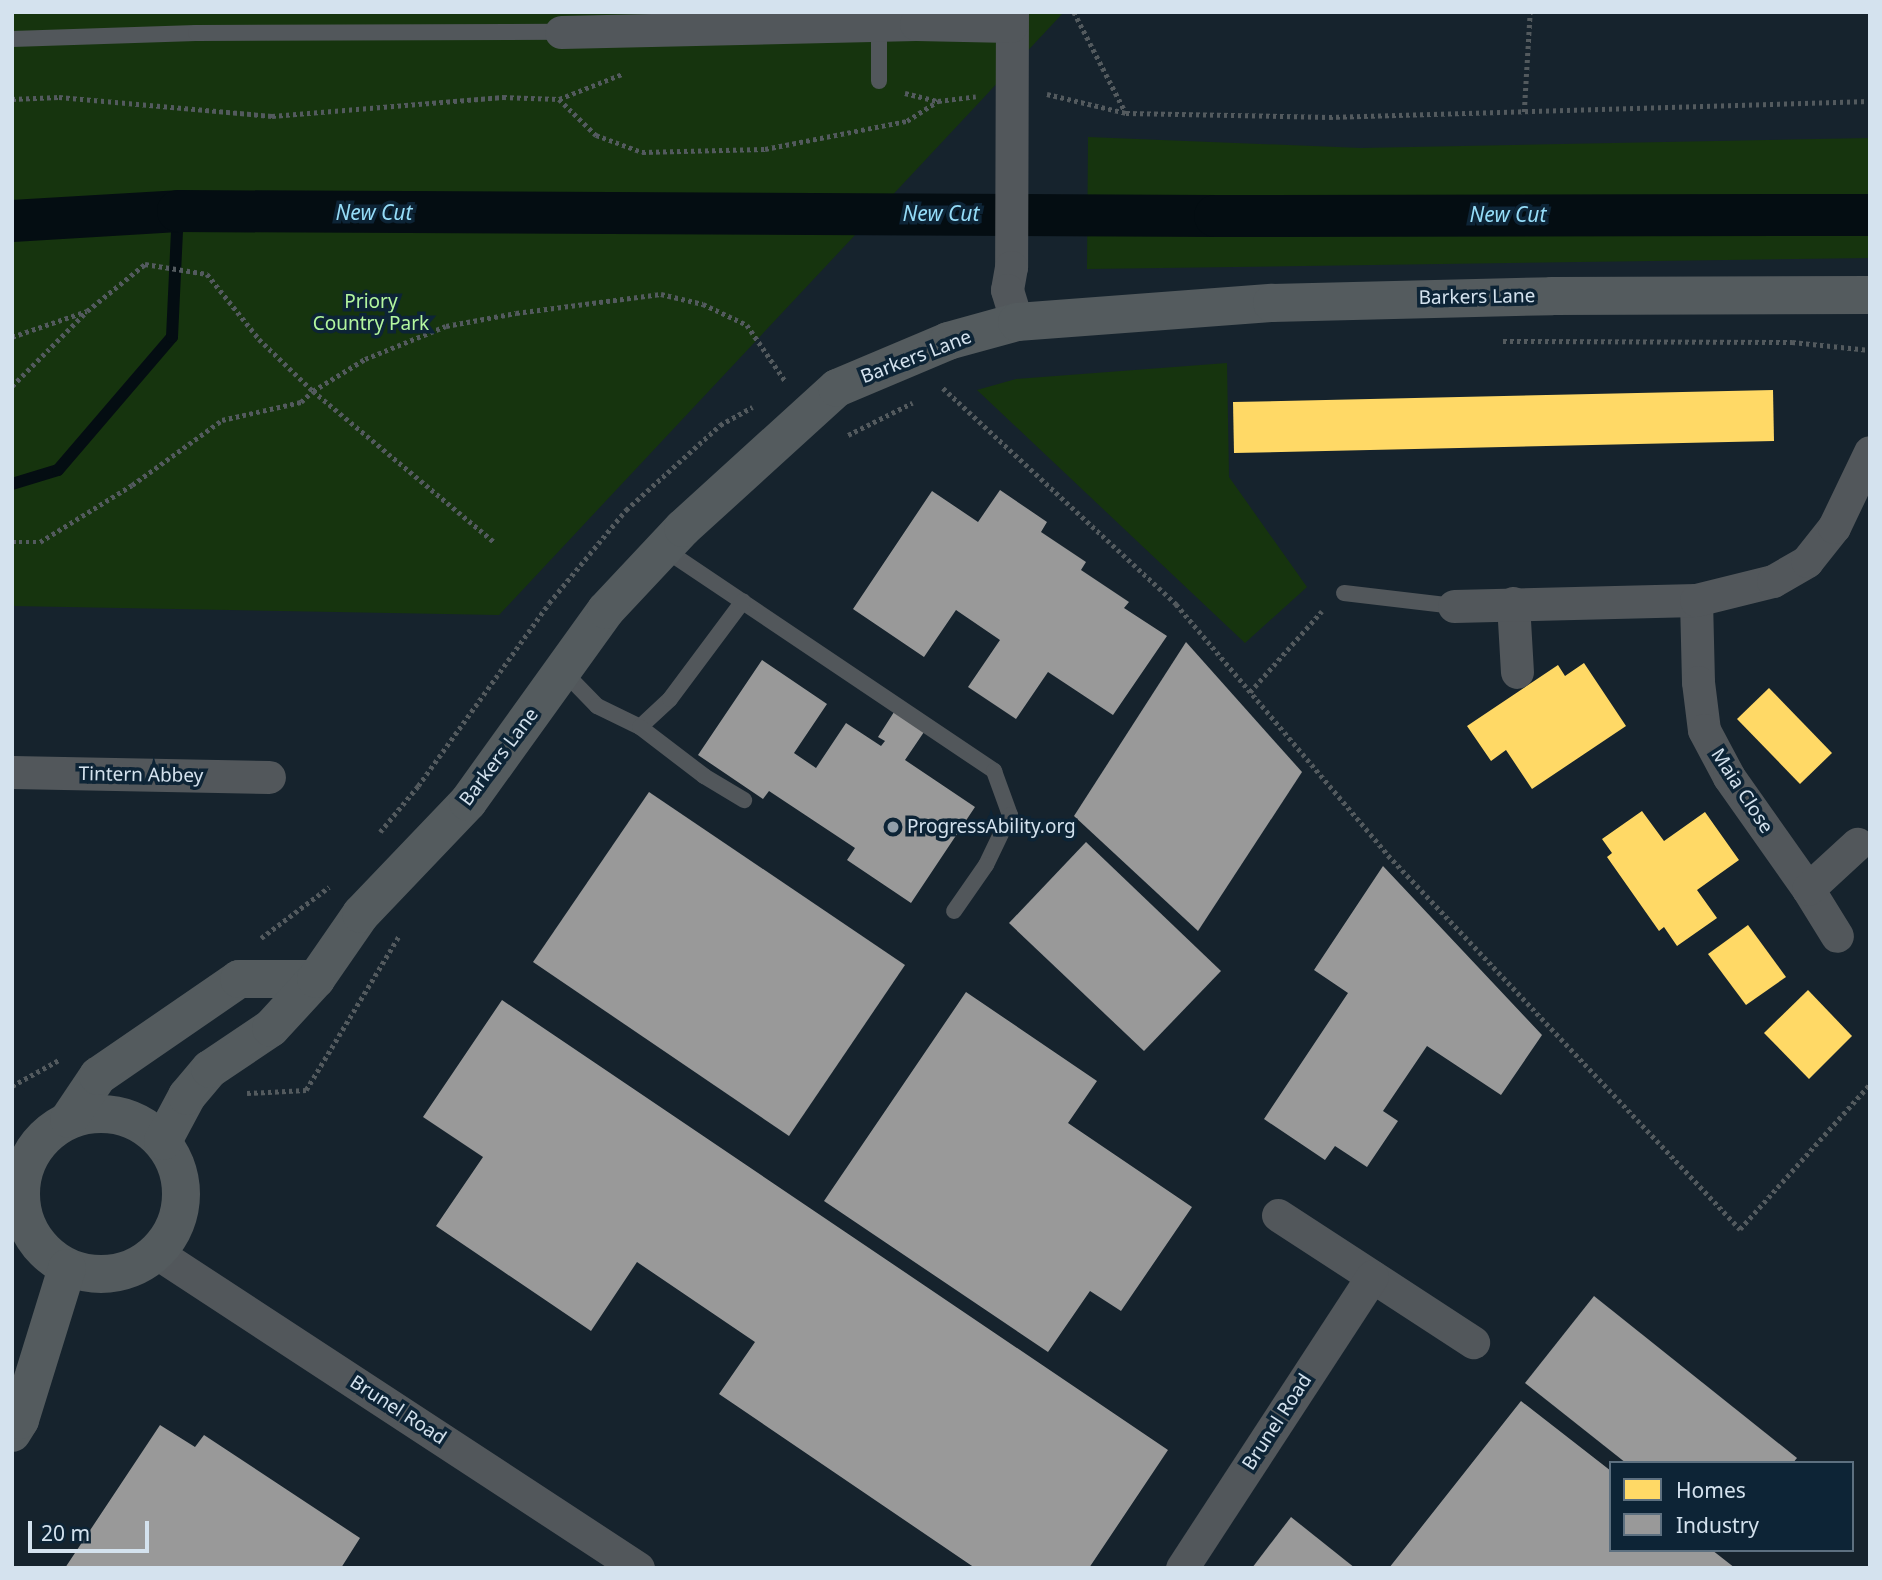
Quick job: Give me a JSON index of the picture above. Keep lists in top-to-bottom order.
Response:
{
  "streets": {
    "street": [
      "Barkers Lane",
      "Tintern Abbey",
      "Maia Close",
      "Brunel Road"
    ]
  },
  "crossings": [
    ["Barkers Lane", "Brunel Road"]
  ],
  "water": ["New Cut"],
  "parks": ["Priory Country Park"],
  "places": ["ProgressAbility.org"],
  "legend": ["Homes", "Industry"],
  "scale_bar": "20 m"
}
